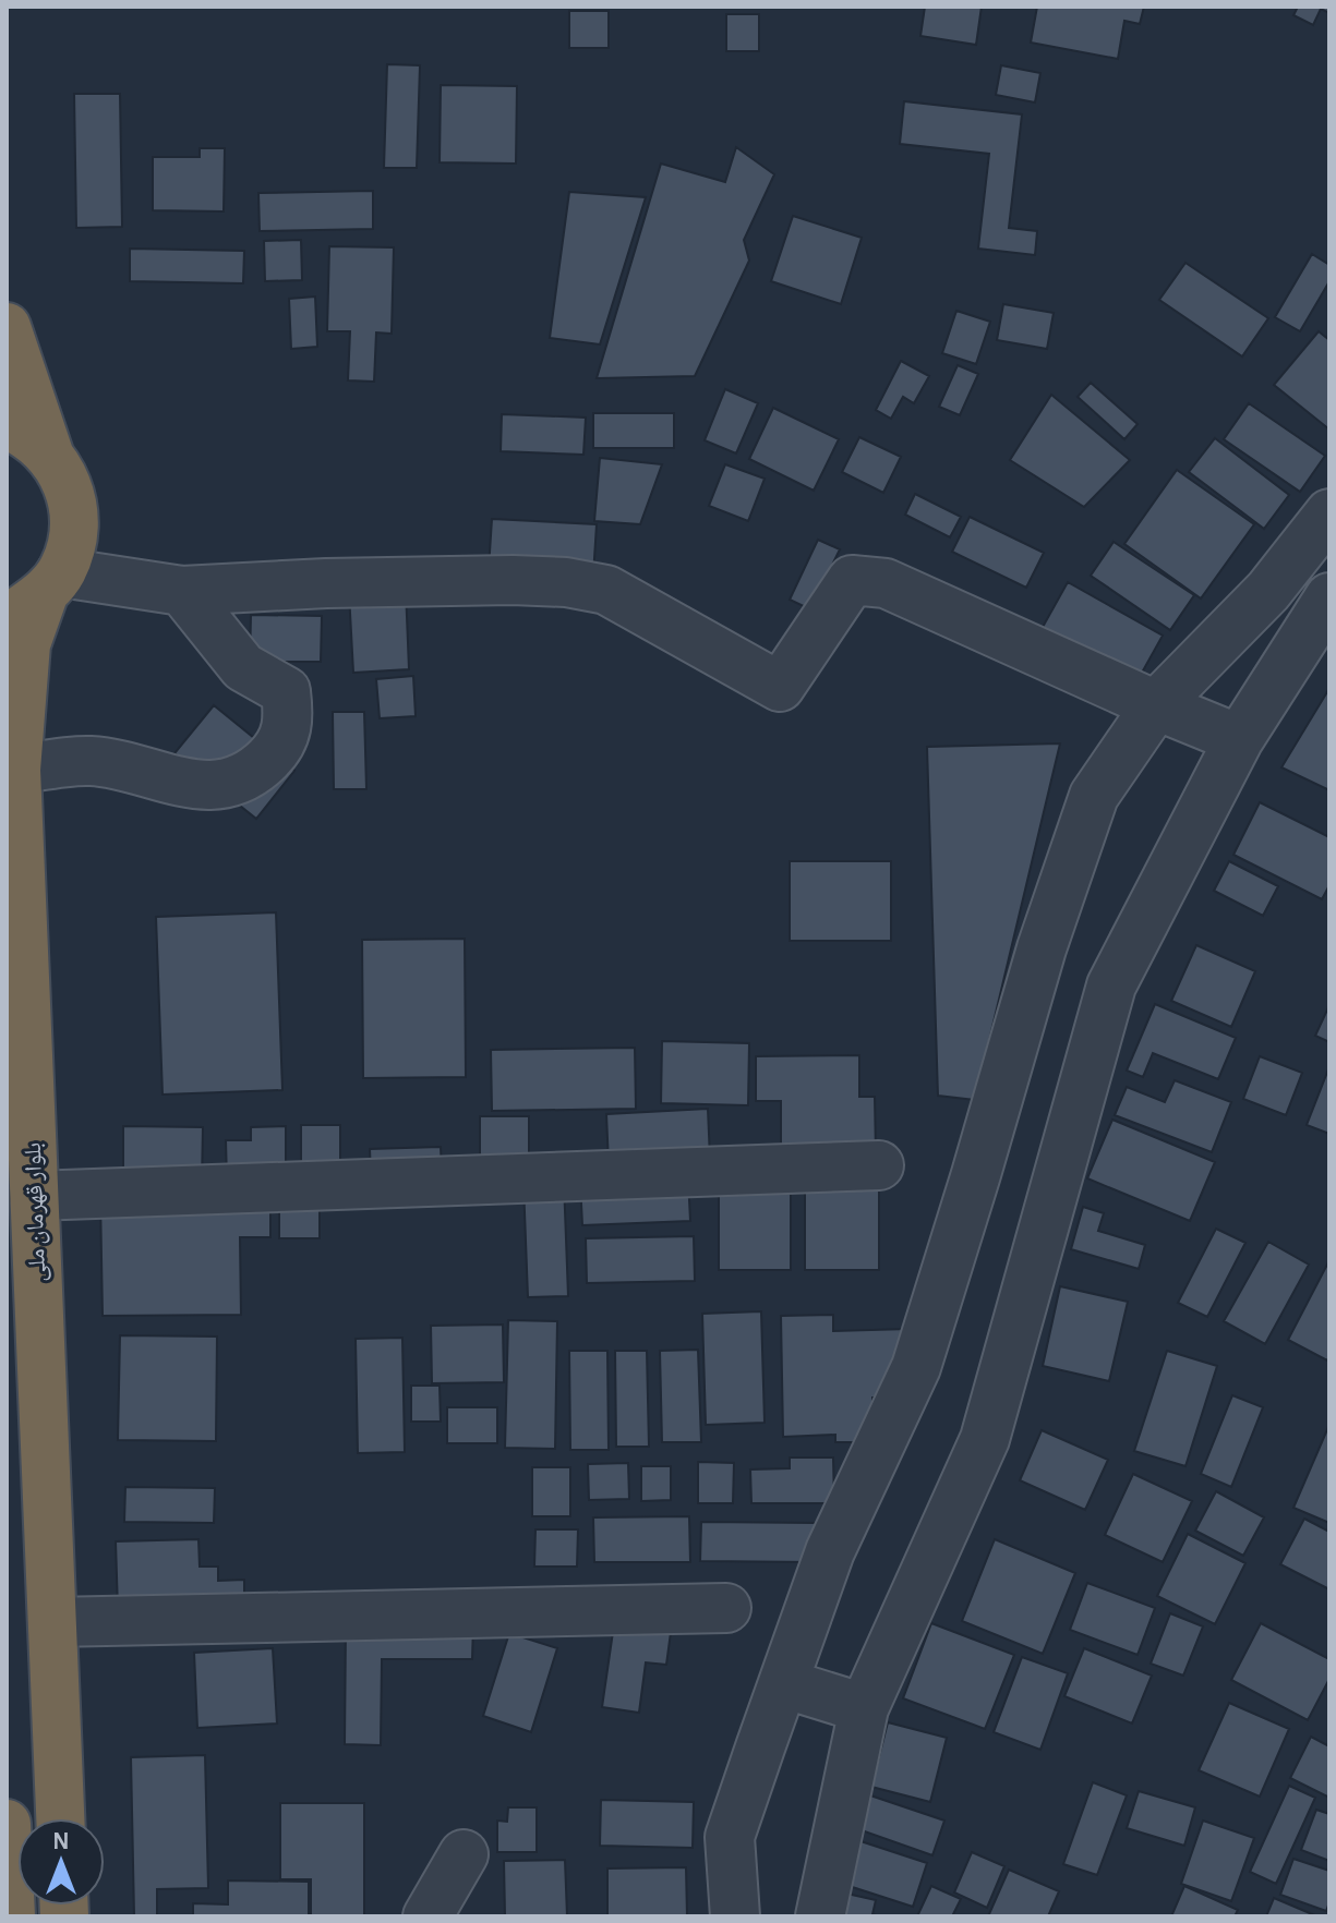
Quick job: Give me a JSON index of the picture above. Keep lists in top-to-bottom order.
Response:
{
  "streets": {
    "highway": ["بلوار قهرمان ملی"]
  },
  "north": "top"
}
